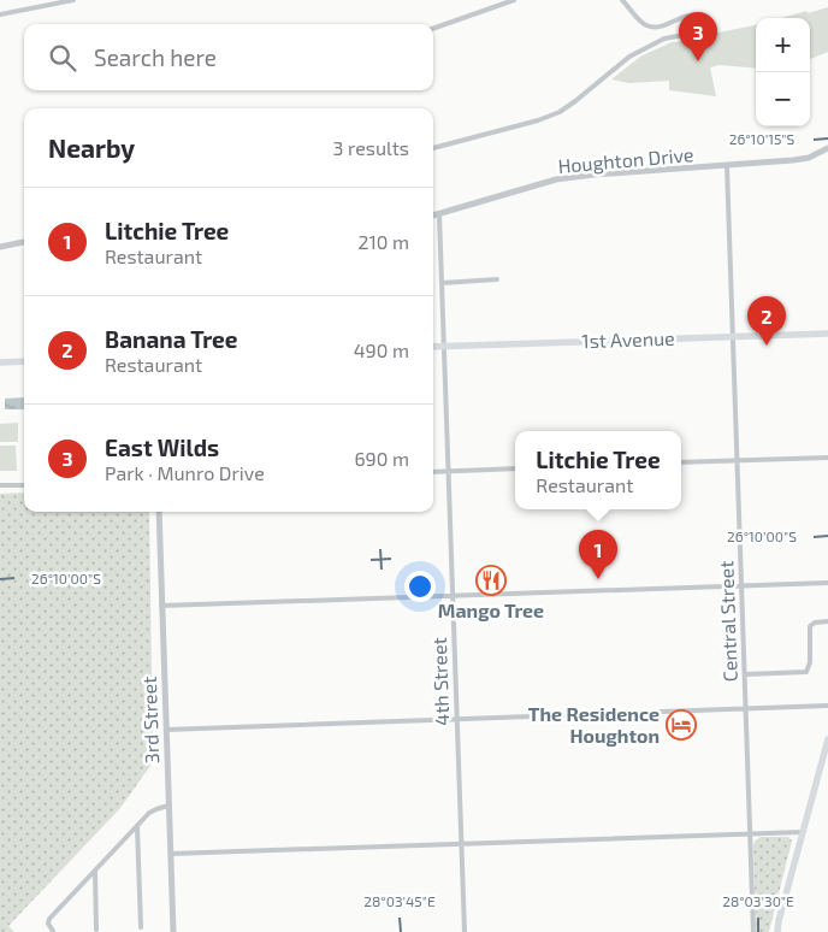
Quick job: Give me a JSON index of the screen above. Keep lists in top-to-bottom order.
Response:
{
  "streets": {
    "main road": ["1st Avenue"],
    "street": [
      "Houghton Drive",
      "Central Street",
      "4th Street",
      "3rd Street"
    ]
  },
  "crossings": [
    ["Houghton Drive", "Central Street"],
    ["Houghton Drive", "4th Street"],
    ["1st Avenue", "Central Street"],
    ["1st Avenue", "4th Street"]
  ],
  "places": {
    "restaurant": ["Mango Tree"],
    "hotel": ["The Residence Houghton"]
  },
  "page": {
    "pins": ["3", "2", "1"],
    "map_buttons": ["+", "−"],
    "search": "Search here",
    "heading": ["Nearby", "3 results"],
    "list": [
      {
        "mark": "1",
        "name": "Litchie Tree",
        "note": "Restaurant",
        "value": "210 m"
      },
      {
        "mark": "2",
        "name": "Banana Tree",
        "note": "Restaurant",
        "value": "490 m"
      },
      {
        "mark": "3",
        "name": "East Wilds",
        "note": "Park · Munro Drive",
        "value": "690 m"
      }
    ],
    "popup": ["Litchie Tree", "Restaurant"]
  },
  "coordinates": [
    "26°10'15\"S",
    "26°10'00\"S",
    "28°03'45\"E",
    "28°03'30\"E"
  ]
}
